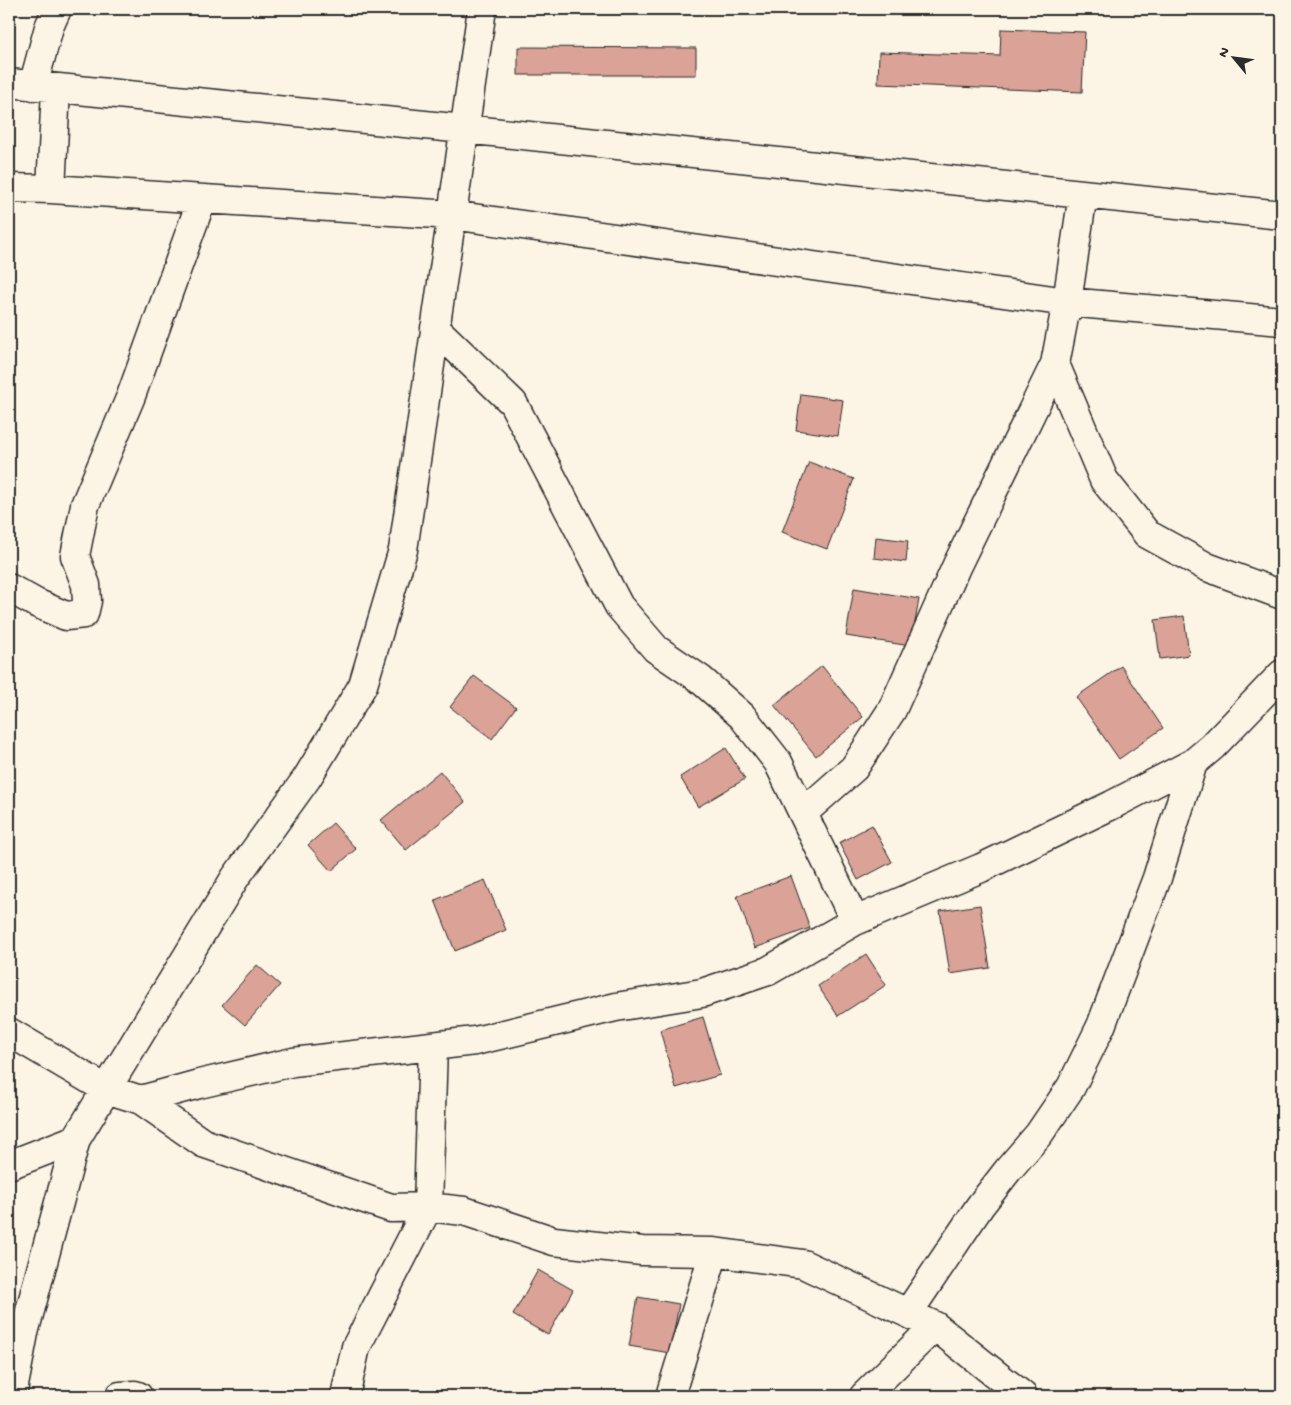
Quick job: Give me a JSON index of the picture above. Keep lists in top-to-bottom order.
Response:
{
  "north": "top left"
}
